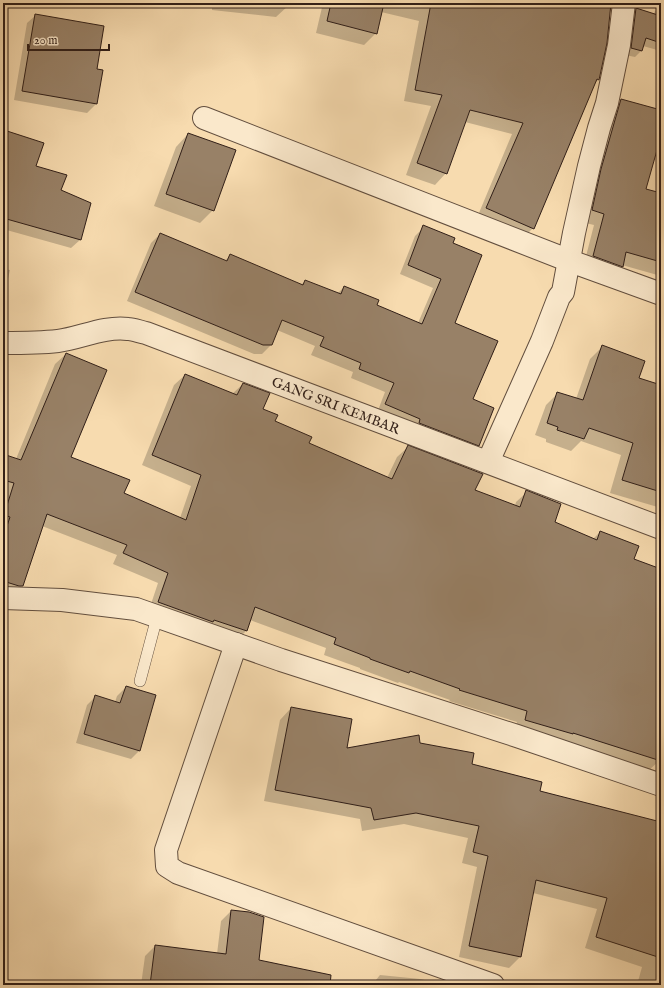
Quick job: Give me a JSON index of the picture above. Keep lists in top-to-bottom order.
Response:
{
  "streets": {
    "street": ["GANG SRI KEMBAR"]
  },
  "scale_bar": "20 m"
}
